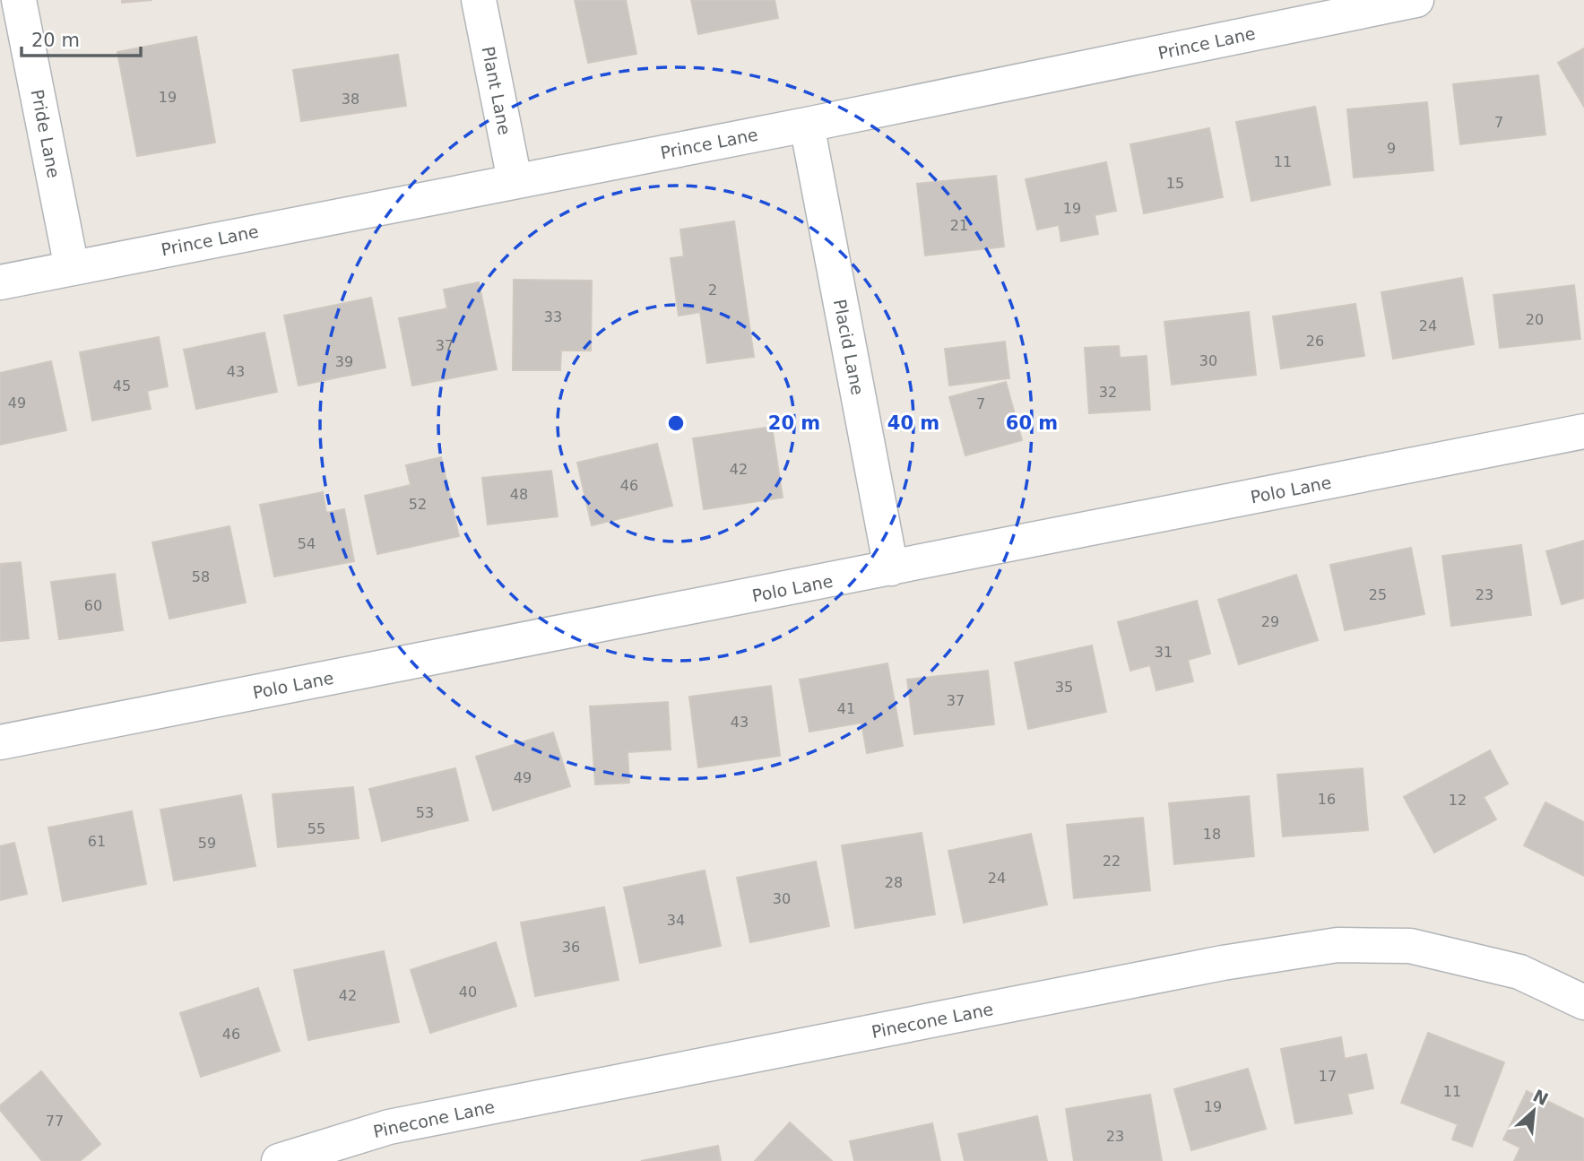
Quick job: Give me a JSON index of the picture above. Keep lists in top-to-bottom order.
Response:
{
  "streets": {
    "street": [
      "Prince Lane",
      "Plant Lane",
      "Pride Lane",
      "Placid Lane",
      "Polo Lane",
      "Pinecone Lane"
    ]
  },
  "crossings": [
    ["Prince Lane", "Plant Lane"],
    ["Prince Lane", "Pride Lane"],
    ["Prince Lane", "Placid Lane"],
    ["Placid Lane", "Polo Lane"]
  ],
  "house_numbers": [
    "19",
    "38",
    "7",
    "9",
    "11",
    "15",
    "19",
    "21",
    "2",
    "33",
    "20",
    "24",
    "26",
    "37",
    "30",
    "39",
    "43",
    "45",
    "32",
    "49",
    "7",
    "42",
    "46",
    "48",
    "52",
    "54",
    "58",
    "25",
    "23",
    "60",
    "29",
    "31",
    "35",
    "37",
    "41",
    "43",
    "49",
    "16",
    "12",
    "53",
    "55",
    "18",
    "61",
    "59",
    "22",
    "24",
    "28",
    "30",
    "34",
    "36",
    "40",
    "42",
    "46",
    "17",
    "11",
    "19",
    "77",
    "23"
  ],
  "scale_bar": "20 m",
  "north": "top right",
  "rings": ["20 m", "40 m", "60 m"]
}
